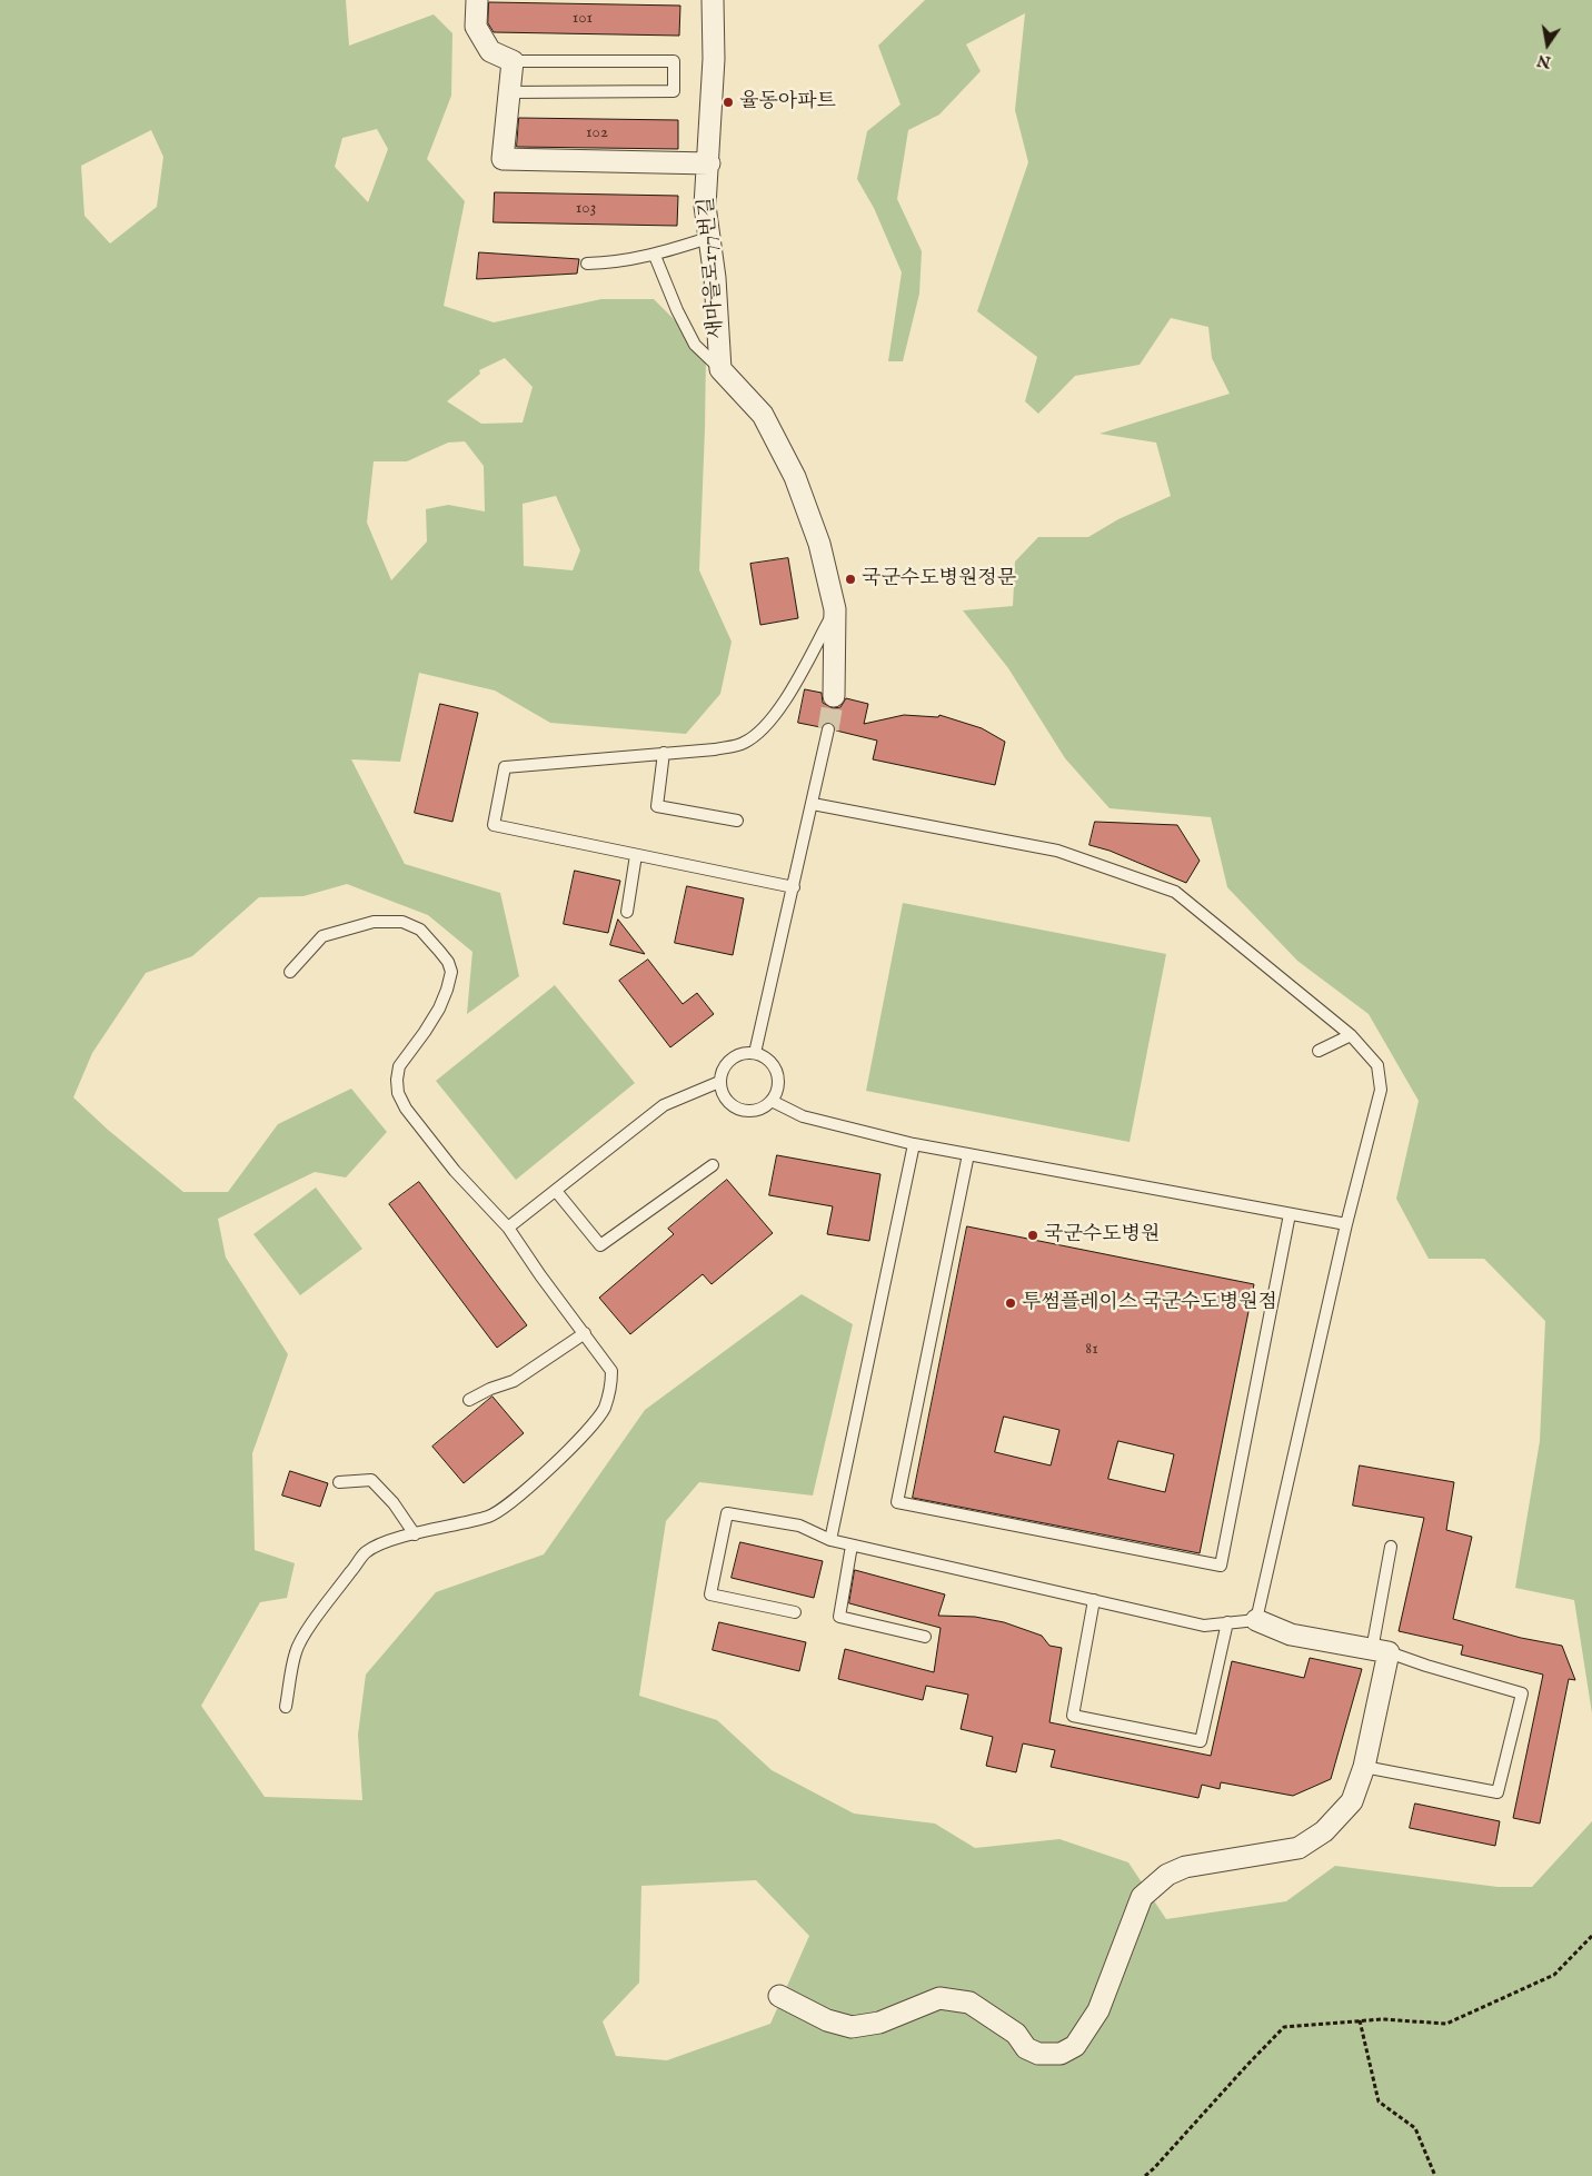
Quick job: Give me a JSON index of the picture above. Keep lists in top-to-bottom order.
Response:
{
  "streets": {
    "street": ["새마을로177번길"]
  },
  "places": [
    "율동아파트",
    "국군수도병원정문",
    "국군수도병원",
    "투썸플레이스 국군수도병원점"
  ],
  "house_numbers": [
    "101",
    "102",
    "103",
    "81"
  ],
  "north": "bottom"
}
